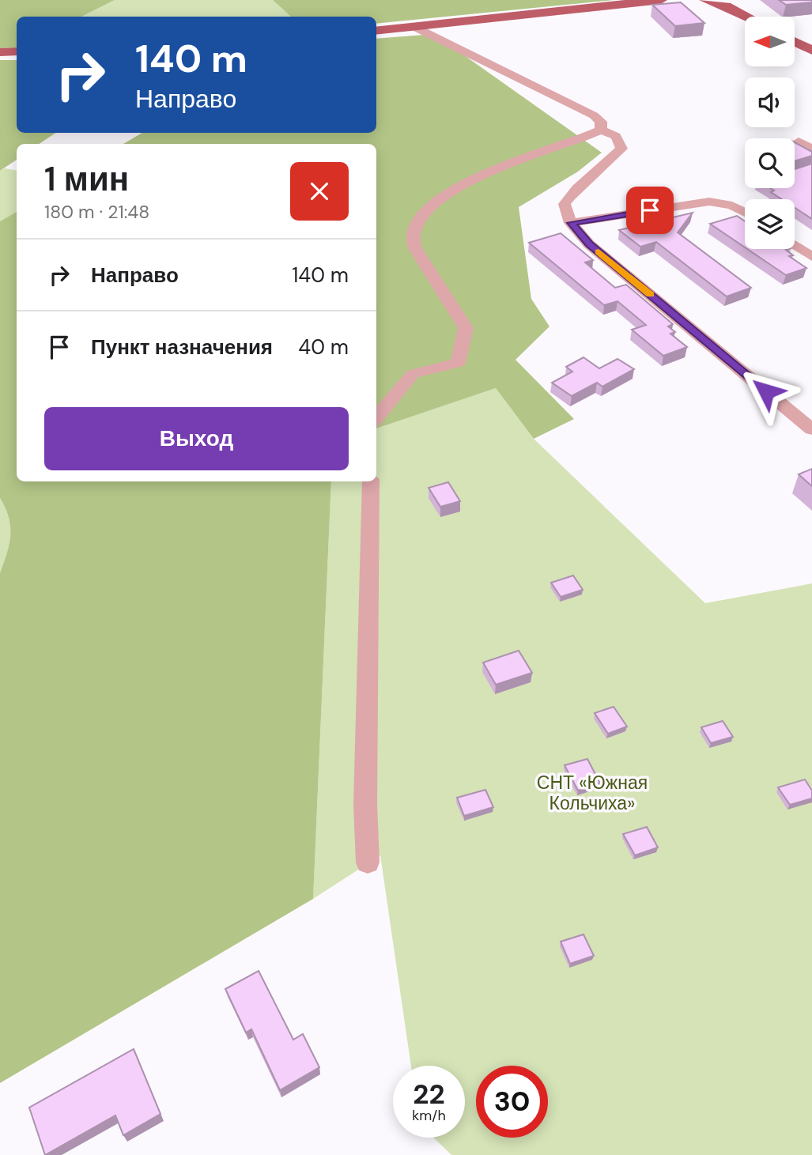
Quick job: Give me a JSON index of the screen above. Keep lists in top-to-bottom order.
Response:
{
  "parks": ["СНТ «Южная Кольчиха»"],
  "north": "left",
  "page": {
    "turn": ["140 m", "Направо"],
    "heading": ["1 мин", "180 m · 21:48"],
    "list": [
      {
        "name": "Направо",
        "value": "140 m"
      },
      {
        "name": "Пункт назначения",
        "value": "40 m"
      }
    ],
    "buttons": "Выход",
    "speed": "22 km/h",
    "limit": "30"
  }
}
